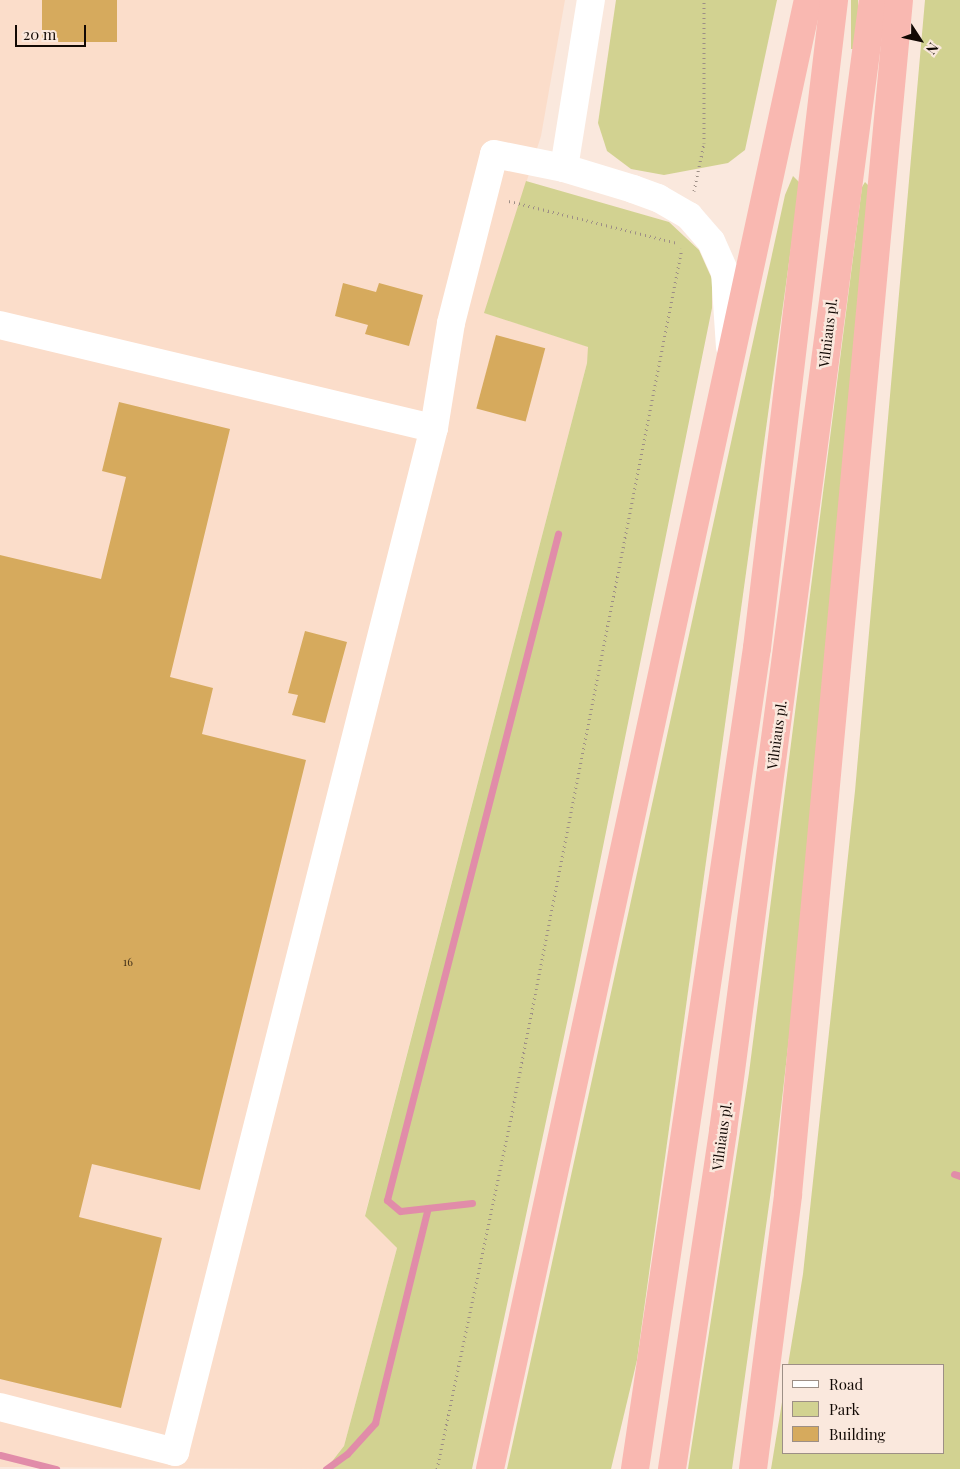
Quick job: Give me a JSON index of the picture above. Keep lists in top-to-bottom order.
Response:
{
  "streets": {
    "highway": ["Vilniaus pl."]
  },
  "house_numbers": ["16"],
  "legend": ["Road", "Park", "Building"],
  "scale_bar": "20 m",
  "north": "bottom right"
}
